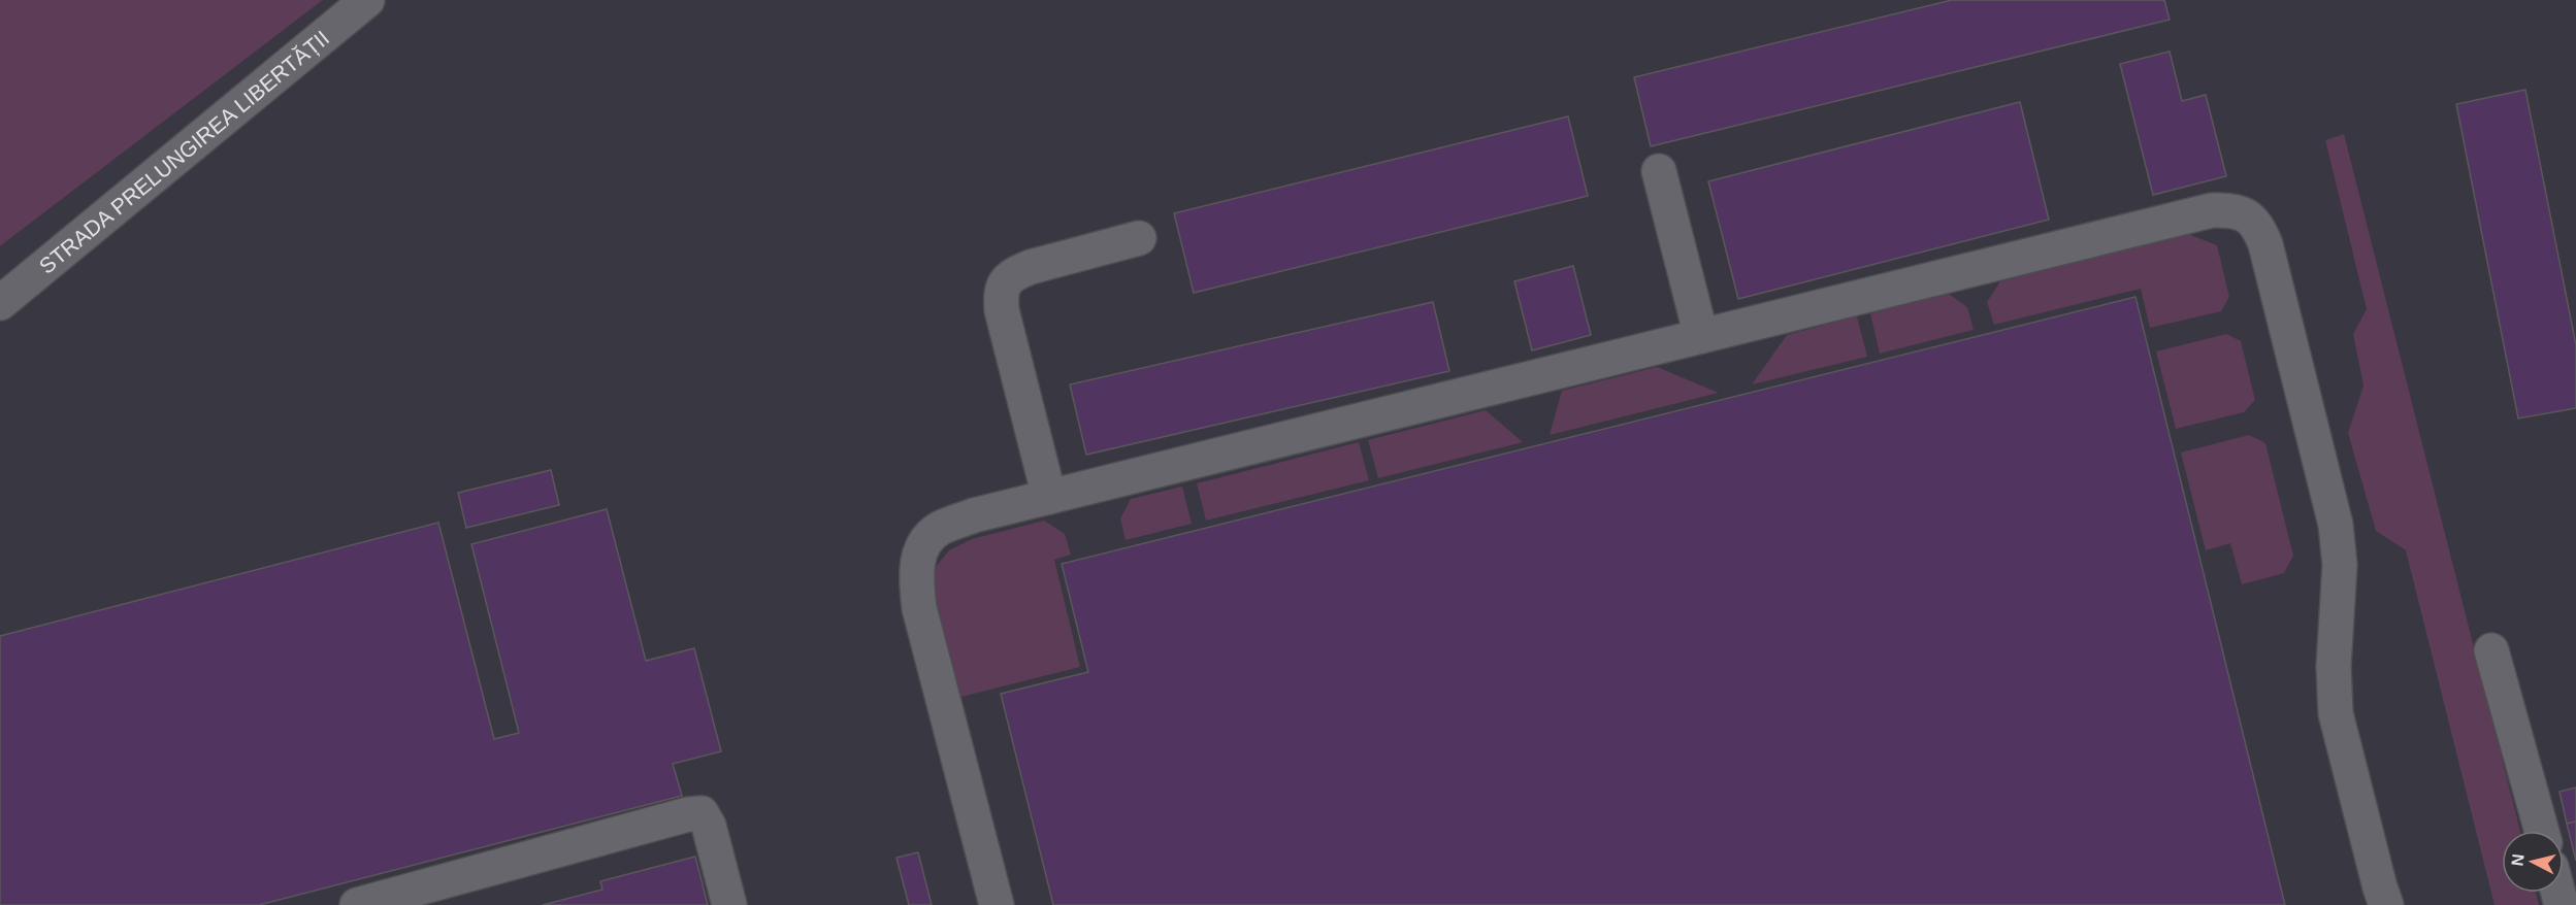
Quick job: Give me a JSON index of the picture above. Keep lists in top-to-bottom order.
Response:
{
  "streets": {
    "street": ["STRADA PRELUNGIREA LIBERTĂȚII"]
  },
  "north": "left"
}
